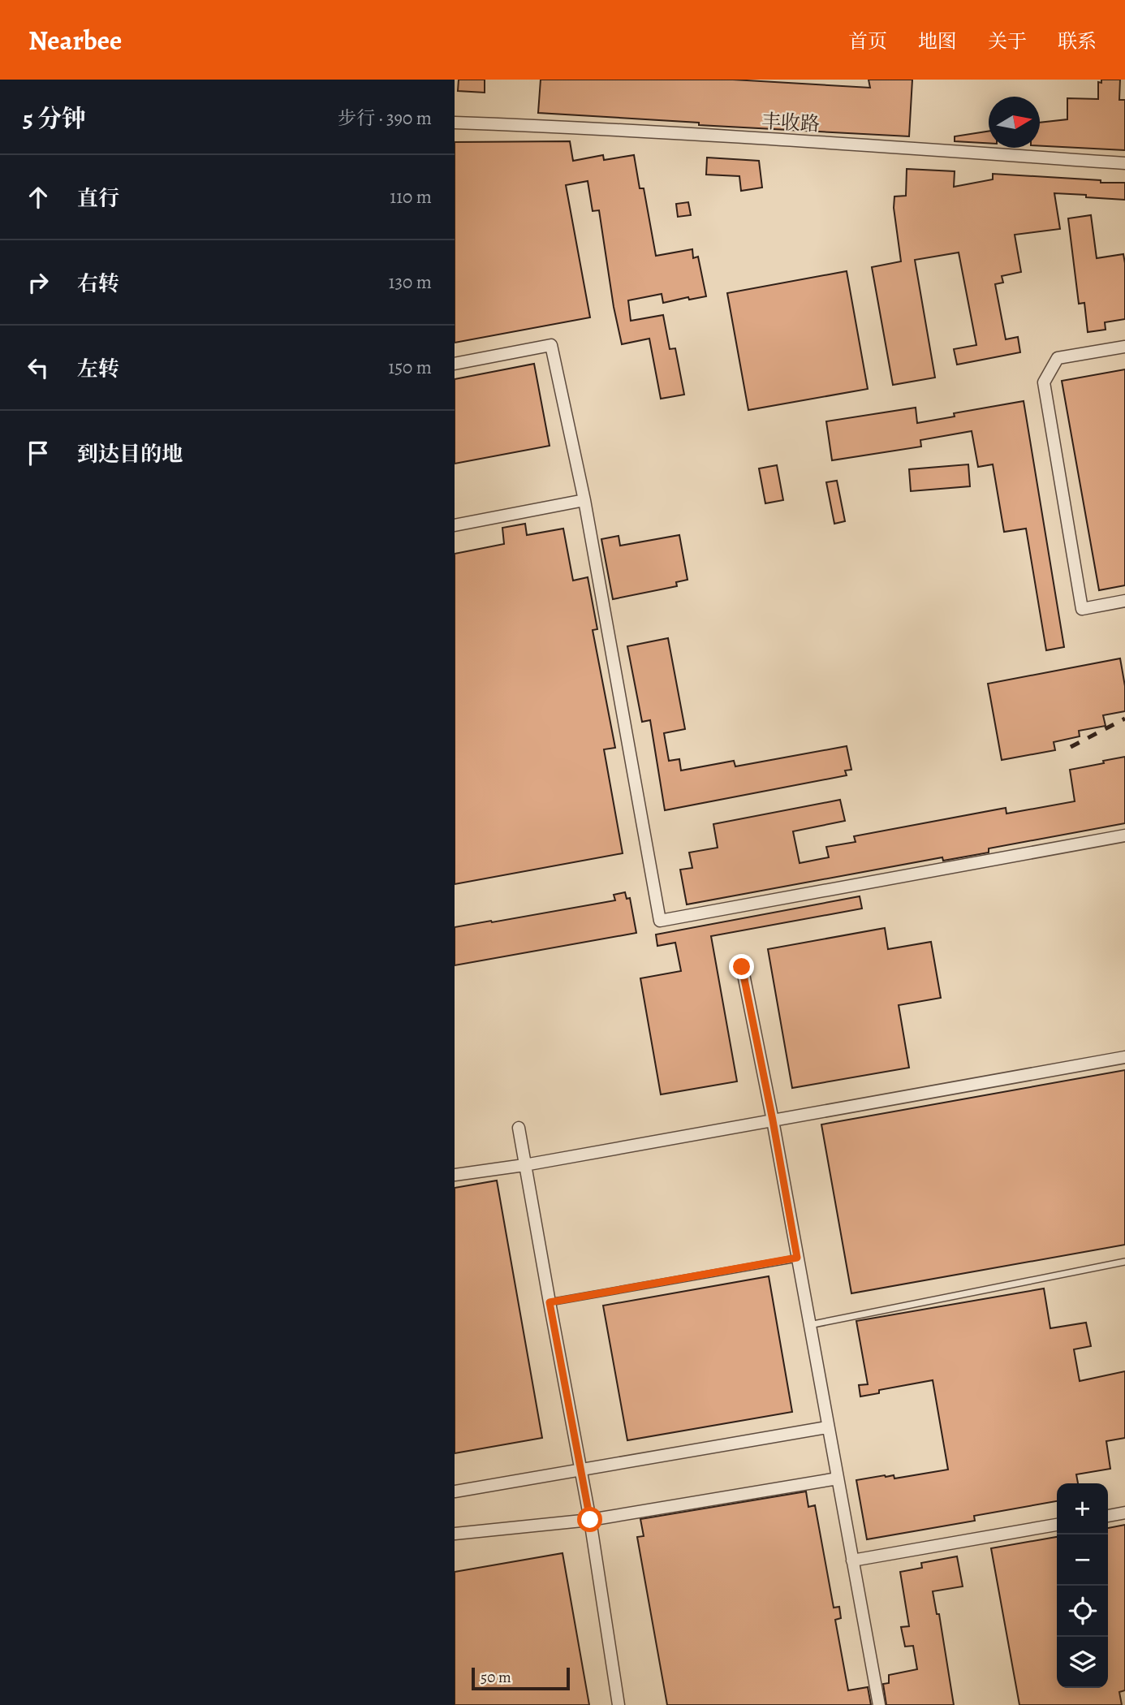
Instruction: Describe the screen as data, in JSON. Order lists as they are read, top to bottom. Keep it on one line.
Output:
{"streets":{"street":["丰收路"]},"scale_bar":"50 m","north":"right","page":{"header":"Nearbee","nav":["首页","地图","关于","联系"],"heading":["5 分钟","步行 · 390 m"],"list":[["直行","110 m"],["右转","130 m"],["左转","150 m"],"到达目的地"],"map_buttons":["+","−"],"scale":"50 m"}}
